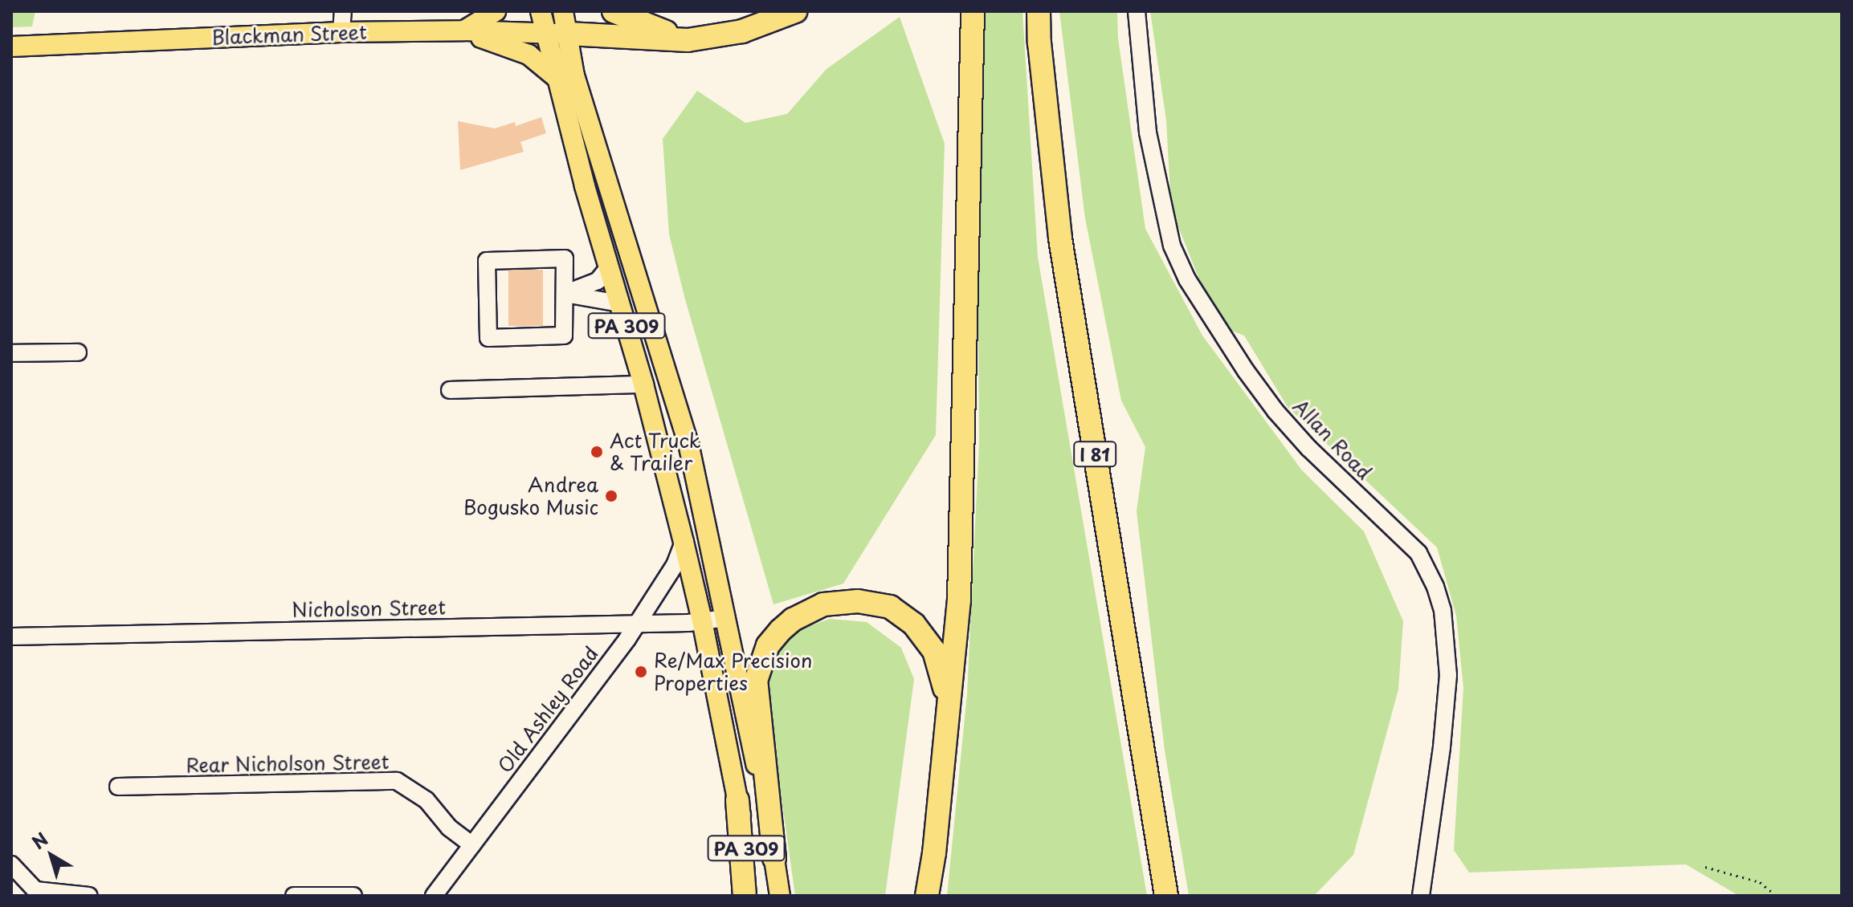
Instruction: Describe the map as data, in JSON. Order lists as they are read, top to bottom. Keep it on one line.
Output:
{"streets":{"highway":["I 81"],"main road":["Blackman Street","PA 309"],"street":["Allan Road","Nicholson Street","Old Ashley Road","Rear Nicholson Street"]},"crossings":[["Blackman Street","PA 309"],["PA 309","Nicholson Street"],["PA 309","Old Ashley Road"],["Nicholson Street","Old Ashley Road"],["Old Ashley Road","Rear Nicholson Street"]],"places":["Act Truck & Trailer","Andrea Bogusko Music","Re/Max Precision Properties"],"north":"top left"}
